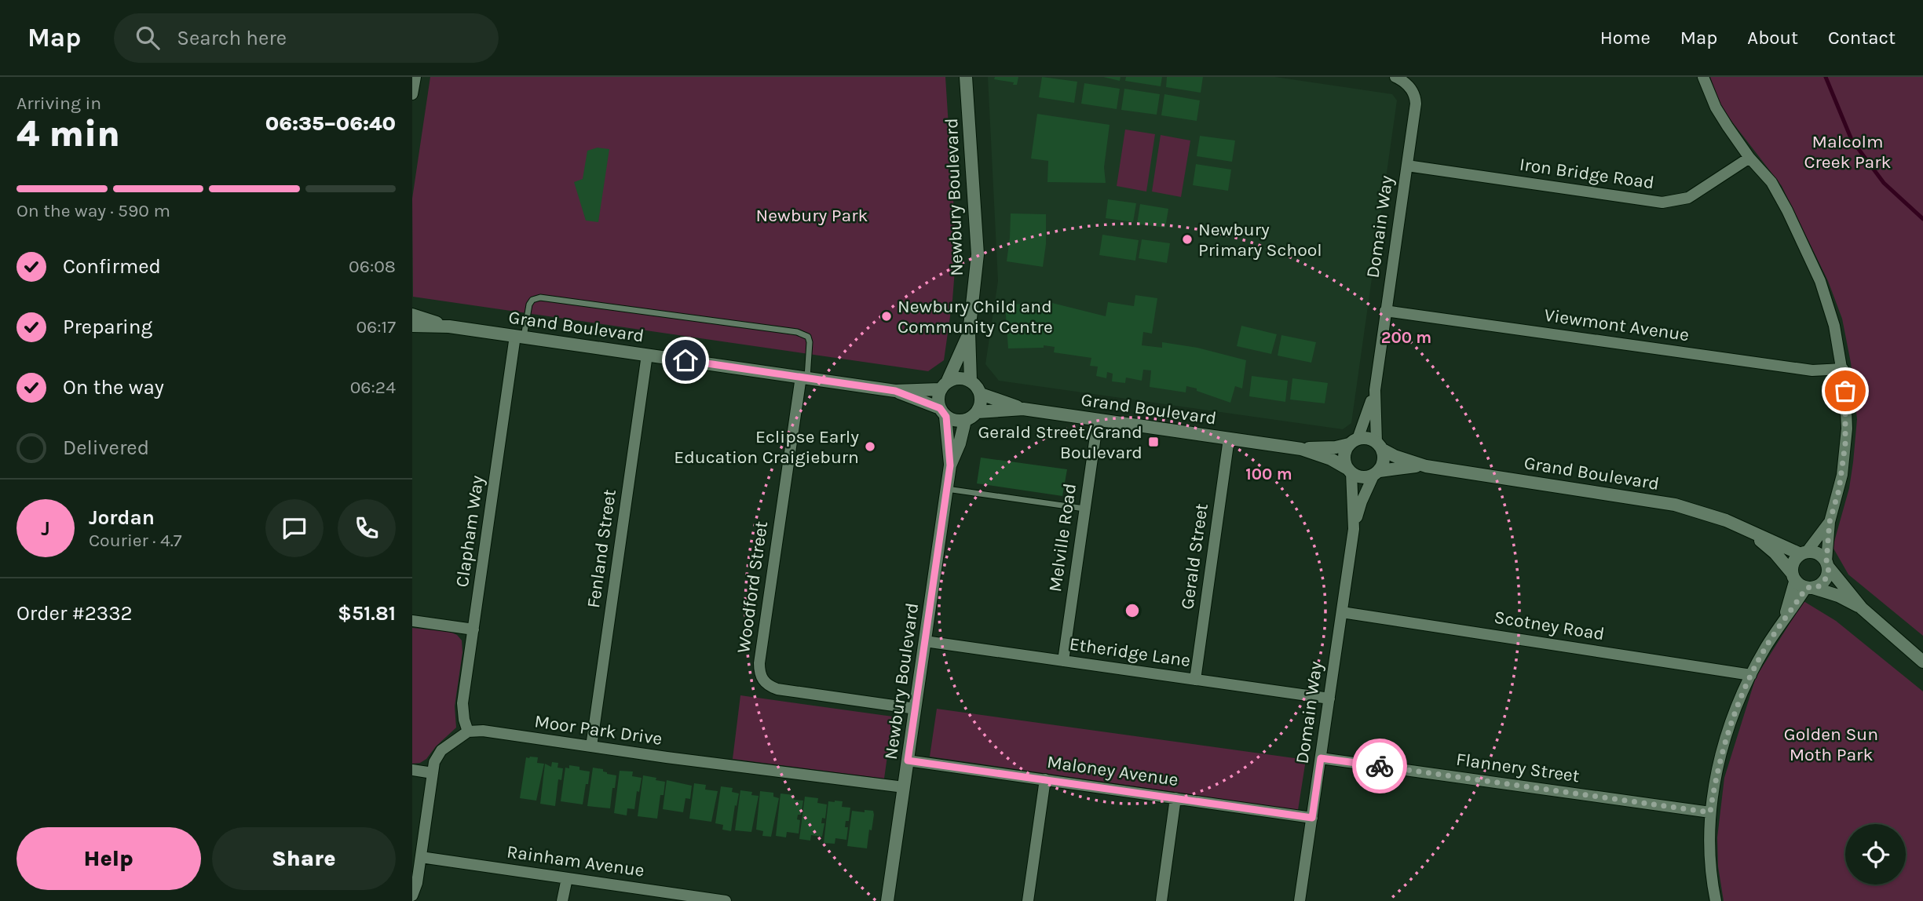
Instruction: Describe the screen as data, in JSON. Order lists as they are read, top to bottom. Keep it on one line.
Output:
{"streets":{"street":["Iron Bridge Road","Newbury Boulevard","Domain Way","Viewmont Avenue","Grand Boulevard","Clapham Way","Melville Road","Fenland Street","Gerald Street","Woodford Street","Scotney Road","Etheridge Lane","Moor Park Drive","Flannery Street","Maloney Avenue","Rainham Avenue"]},"crossings":[["Iron Bridge Road","Domain Way"],["Newbury Boulevard","Grand Boulevard"],["Newbury Boulevard","Woodford Street"],["Newbury Boulevard","Etheridge Lane"],["Newbury Boulevard","Moor Park Drive"],["Newbury Boulevard","Maloney Avenue"],["Domain Way","Viewmont Avenue"],["Domain Way","Grand Boulevard"],["Domain Way","Scotney Road"],["Domain Way","Etheridge Lane"],["Domain Way","Flannery Street"],["Domain Way","Maloney Avenue"],["Grand Boulevard","Clapham Way"],["Grand Boulevard","Melville Road"],["Grand Boulevard","Fenland Street"],["Grand Boulevard","Gerald Street"],["Grand Boulevard","Woodford Street"],["Clapham Way","Moor Park Drive"],["Melville Road","Etheridge Lane"],["Fenland Street","Moor Park Drive"],["Gerald Street","Etheridge Lane"]],"parks":["Malcolm Creek Park","Newbury Park","Golden Sun Moth Park"],"places":{"other":["Newbury Primary School","Newbury Child and Community Centre","Eclipse Early Education Craigieburn"],"transit":["Gerald Street/Grand Boulevard"]},"page":{"header":"Map","search":"Search here","nav":["Home","Map","About","Contact"],"heading":["4 min","Arriving in","06:35–06:40"],"panel":["Jordan","Courier · 4.7","Order #2332","$51.81"],"bar":"On the way · 590 m","list":[["Confirmed","06:08"],["Preparing","06:17"],["On the way","06:24"],"Delivered"],"round":"J","buttons":["Help","Share"]},"rings":["200 m","100 m"]}
